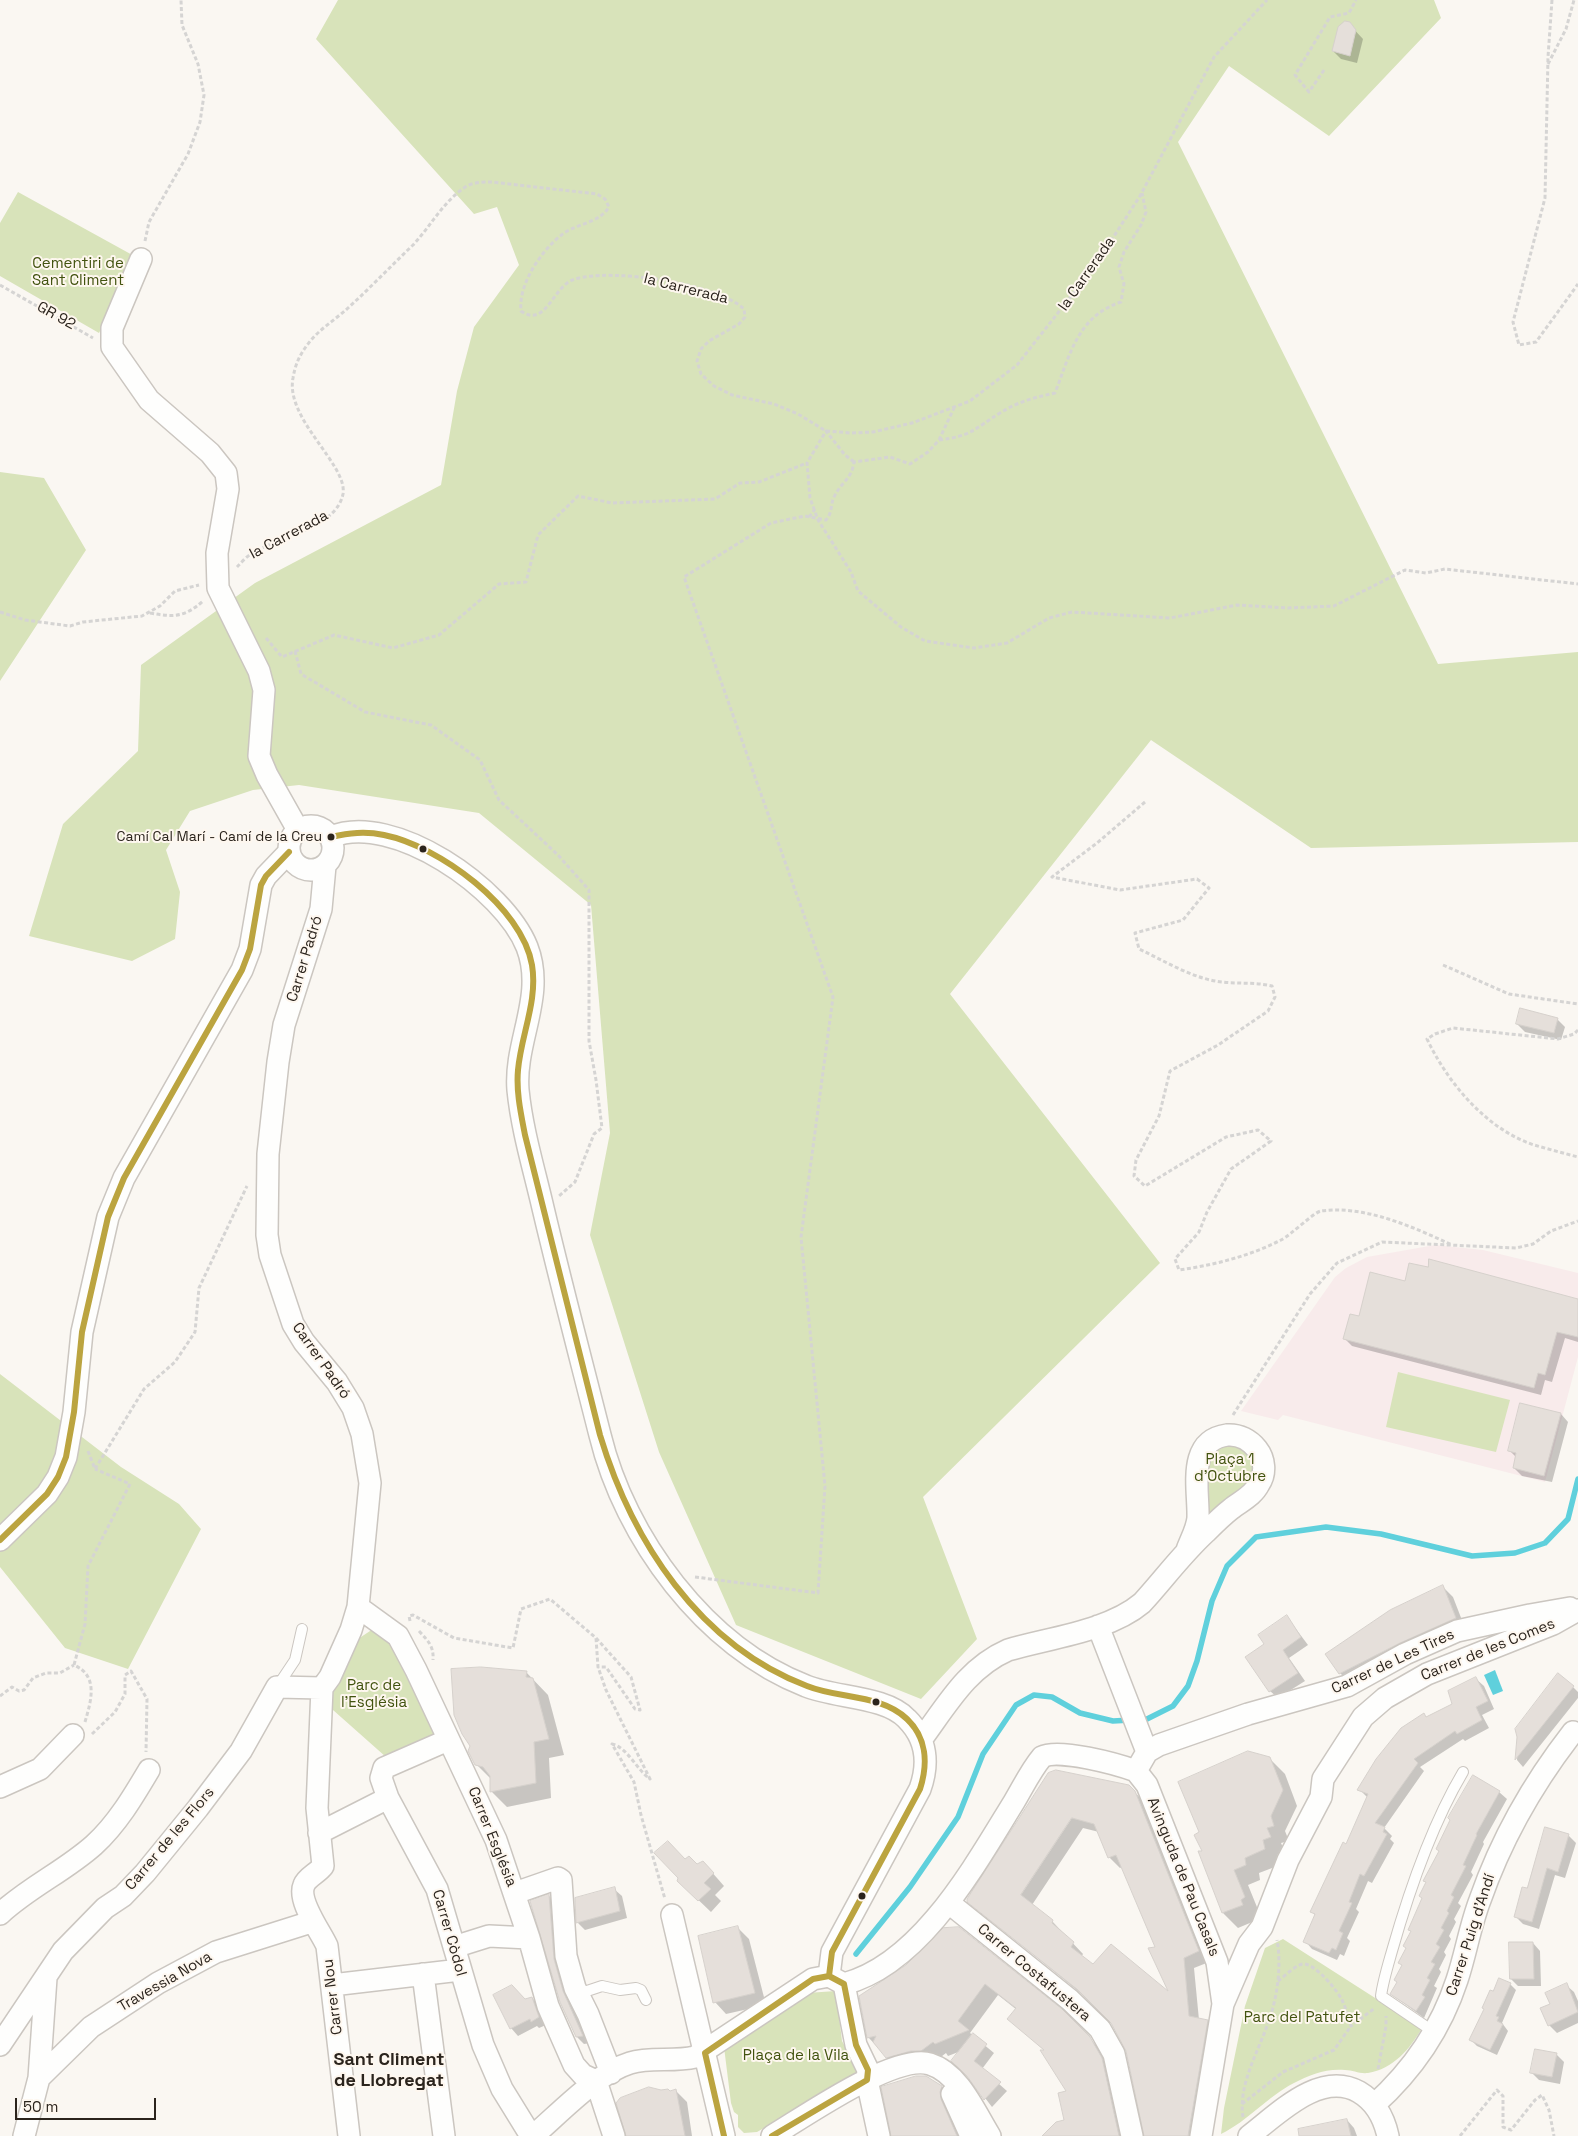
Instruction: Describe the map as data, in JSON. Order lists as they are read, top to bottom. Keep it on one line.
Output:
{"streets":{"street":["Carrer Padró","Carrer de les Comes","Carrer de Les Tires","Carrer Església","Carrer de les Flors","Avinguda de Pau Casals","Carrer Còdol","Carrer Puig d'Andí","Carrer Costafustera","Travessia Nova","Carrer Nou"],"path":["la Carrerada","GR 92"]},"crossings":[["Carrer Padró","Carrer Església"],["Carrer de les Comes","Carrer de Les Tires"],["Carrer de les Comes","Avinguda de Pau Casals"],["Carrer Església","Carrer Còdol"],["Travessia Nova","Carrer Nou"]],"districts":["Sant Climent de Llobregat"],"parks":["Cementiri de Sant Climent","Plaça 1 d'Octubre","Parc de l'Església","Parc del Patufet","Plaça de la Vila"],"places":["Camí Cal Marí - Camí de la Creu"],"scale_bar":"50 m"}
